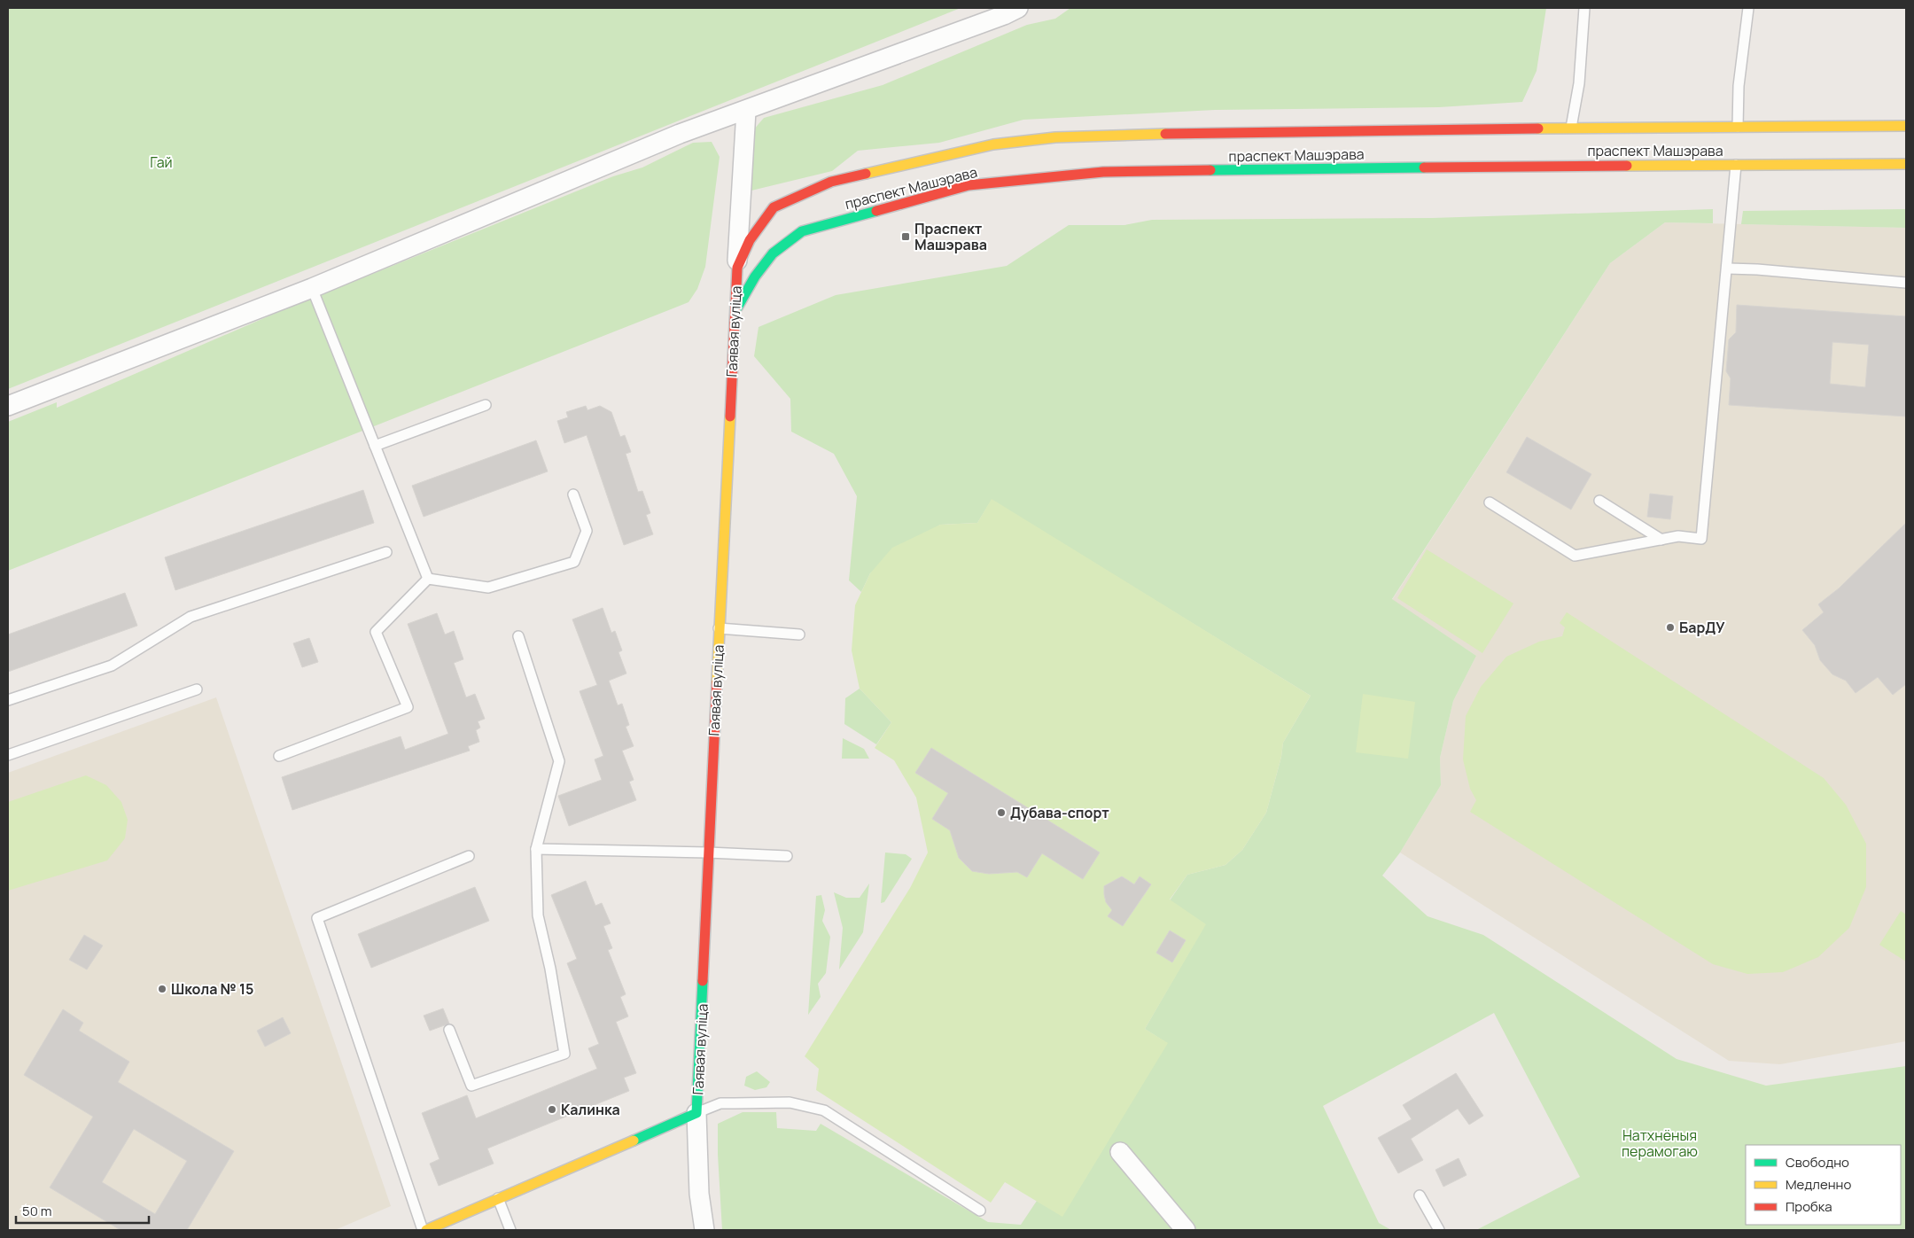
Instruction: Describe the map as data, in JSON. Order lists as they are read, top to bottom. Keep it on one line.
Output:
{"streets":{"main road":["праспект Машэрава","Гаявая вуліца"]},"crossings":[["праспект Машэрава","Гаявая вуліца"]],"parks":["Гай","Натхнёныя перамогаю"],"places":{"transit":["Праспект Машэрава"],"other":["БарДУ","Дубава-спорт","Школа № 15","Калинка"]},"legend":["Свободно","Медленно","Пробка"],"scale_bar":"50 m"}
